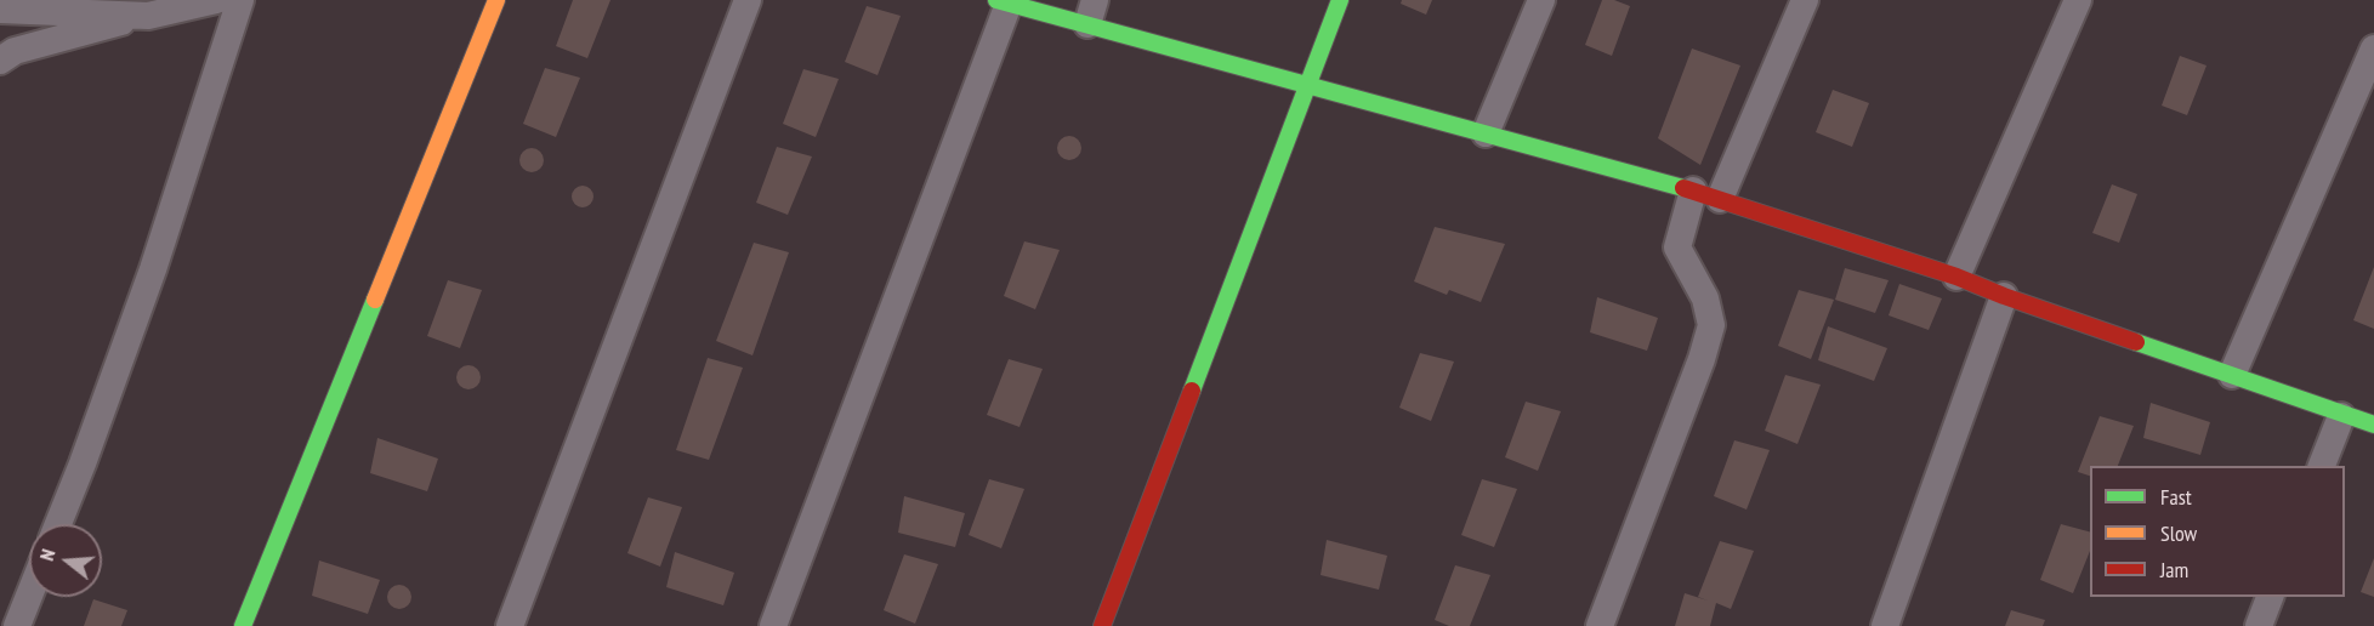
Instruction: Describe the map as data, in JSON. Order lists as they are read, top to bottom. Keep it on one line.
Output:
{"legend":["Fast","Slow","Jam"],"north":"left"}
